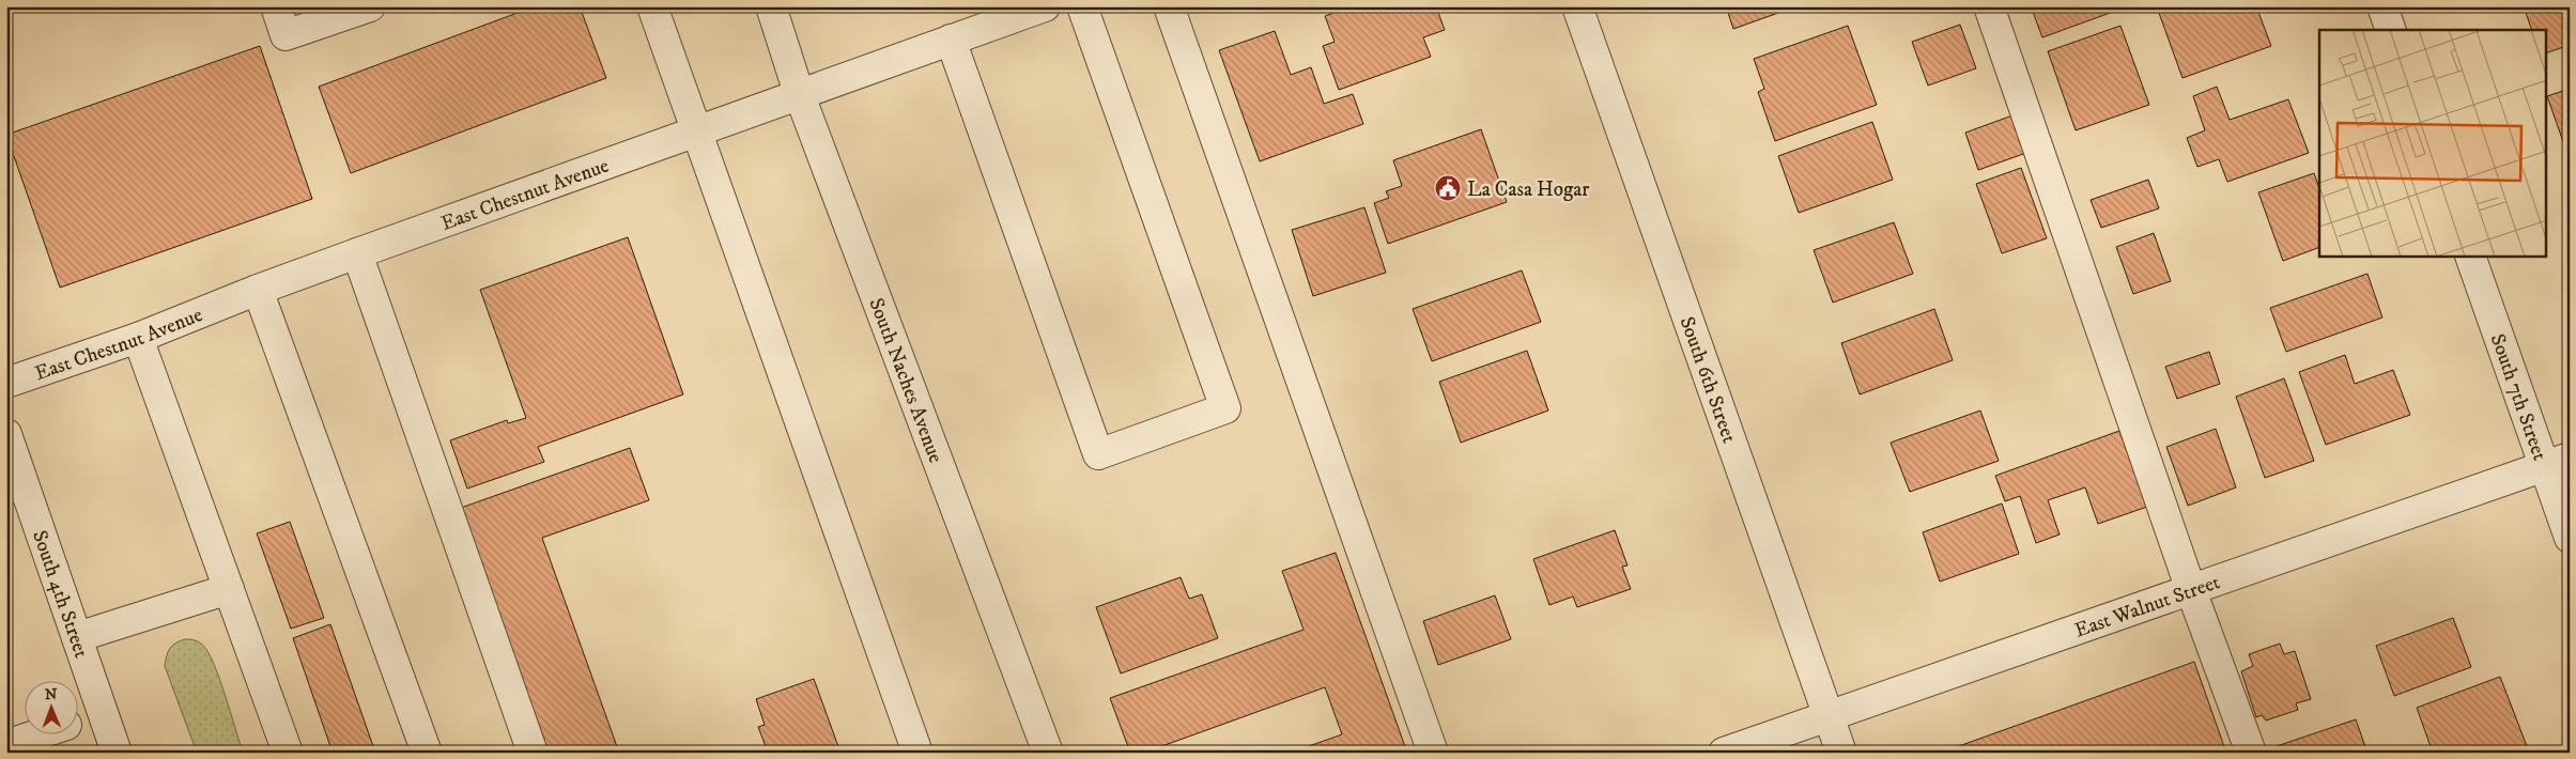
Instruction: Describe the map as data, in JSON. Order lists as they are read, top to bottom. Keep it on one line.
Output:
{"streets":{"street":["East Chestnut Avenue","South 6th Street","South Naches Avenue","South 7th Street","South 4th Street","East Walnut Street"]},"crossings":[["East Chestnut Avenue","South Naches Avenue"],["South 6th Street","East Walnut Street"],["South 7th Street","East Walnut Street"]],"places":{"public building":["La Casa Hogar"]},"north":"top"}
